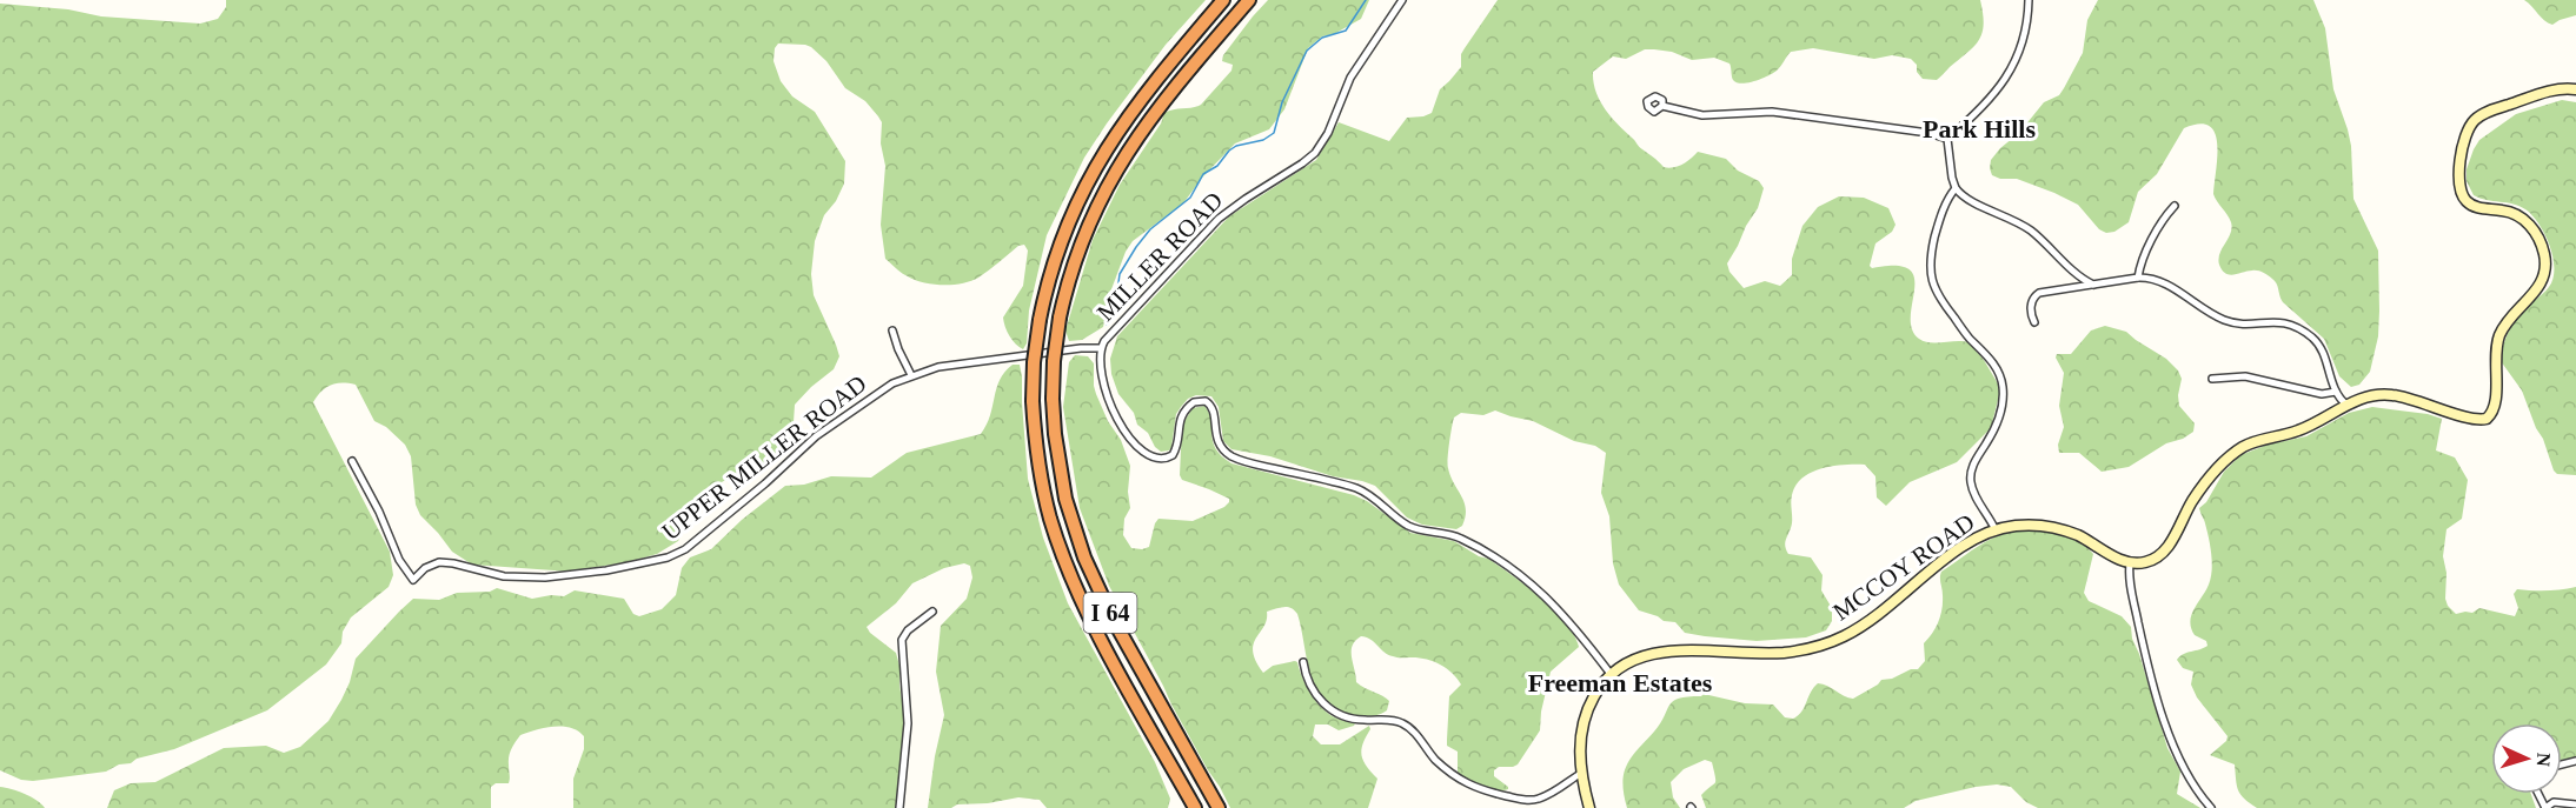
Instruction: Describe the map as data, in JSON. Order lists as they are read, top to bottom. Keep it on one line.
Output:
{"streets":{"highway":["I 64"],"street":["MILLER ROAD","UPPER MILLER ROAD","MCCOY ROAD"]},"crossings":[["MILLER ROAD","UPPER MILLER ROAD"]],"districts":["Park Hills","Freeman Estates"],"north":"right"}
